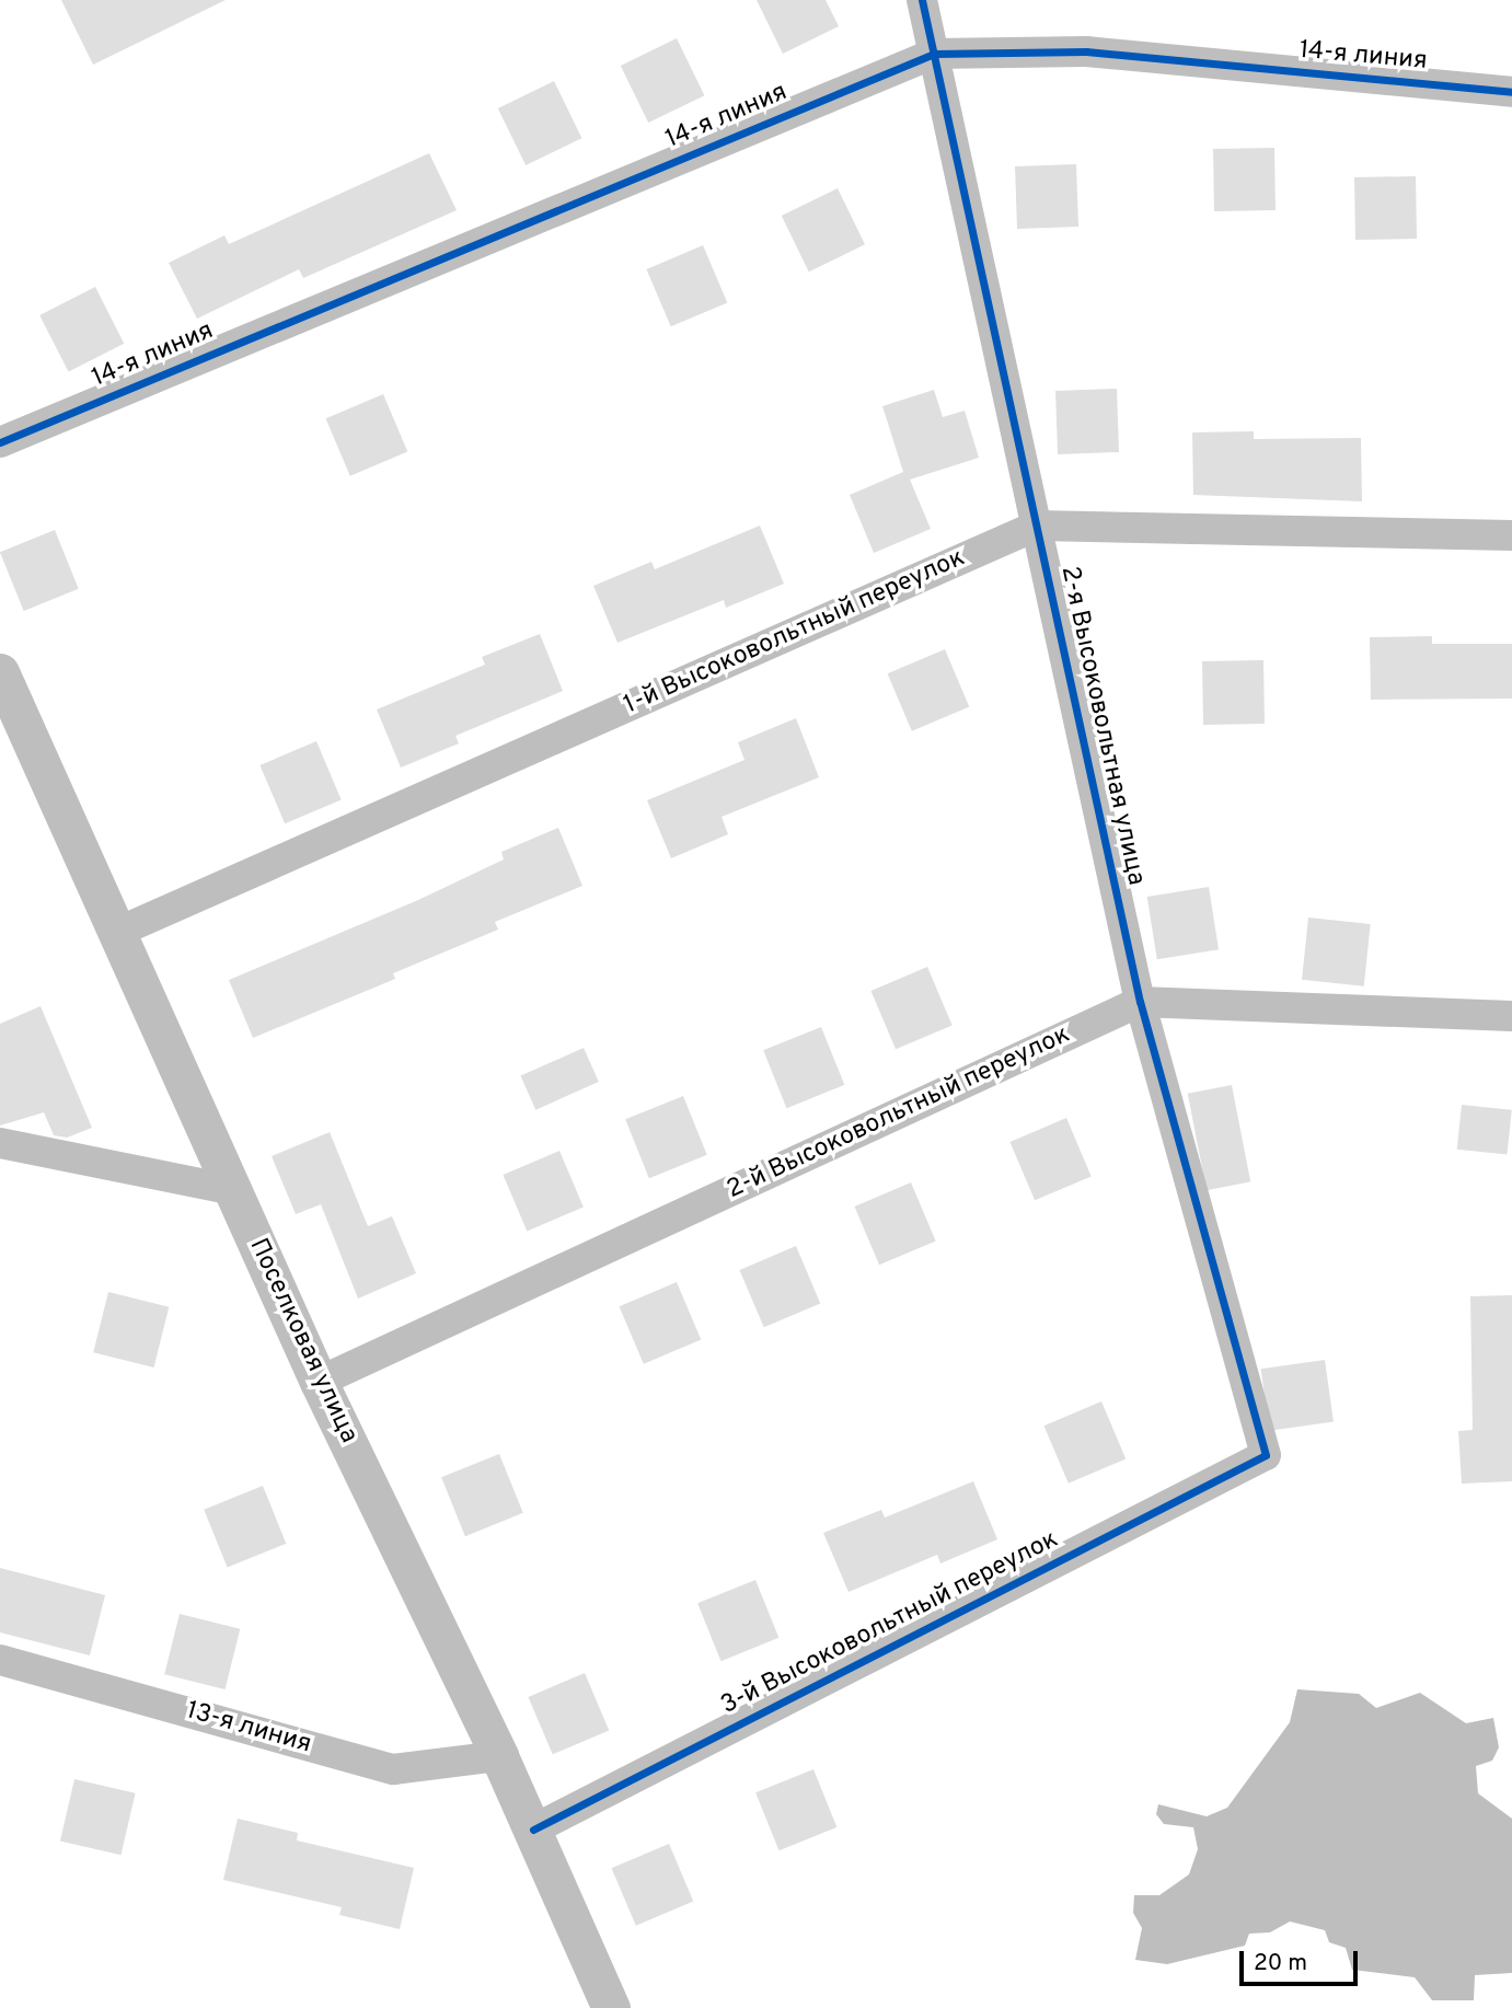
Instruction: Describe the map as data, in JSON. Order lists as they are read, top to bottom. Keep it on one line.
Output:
{"streets":{"street":["14-я линия","1-й Высоковольтный переулок","2-я Высоковольтная улица","2-й Высоковольтный переулок","Поселковая улица","3-й Высоковольтный переулок","13-я линия"]},"crossings":[["14-я линия","2-я Высоковольтная улица"],["1-й Высоковольтный переулок","2-я Высоковольтная улица"],["1-й Высоковольтный переулок","Поселковая улица"],["2-я Высоковольтная улица","2-й Высоковольтный переулок"],["2-я Высоковольтная улица","3-й Высоковольтный переулок"],["2-й Высоковольтный переулок","Поселковая улица"],["Поселковая улица","3-й Высоковольтный переулок"],["Поселковая улица","13-я линия"]],"scale_bar":"20 m"}
